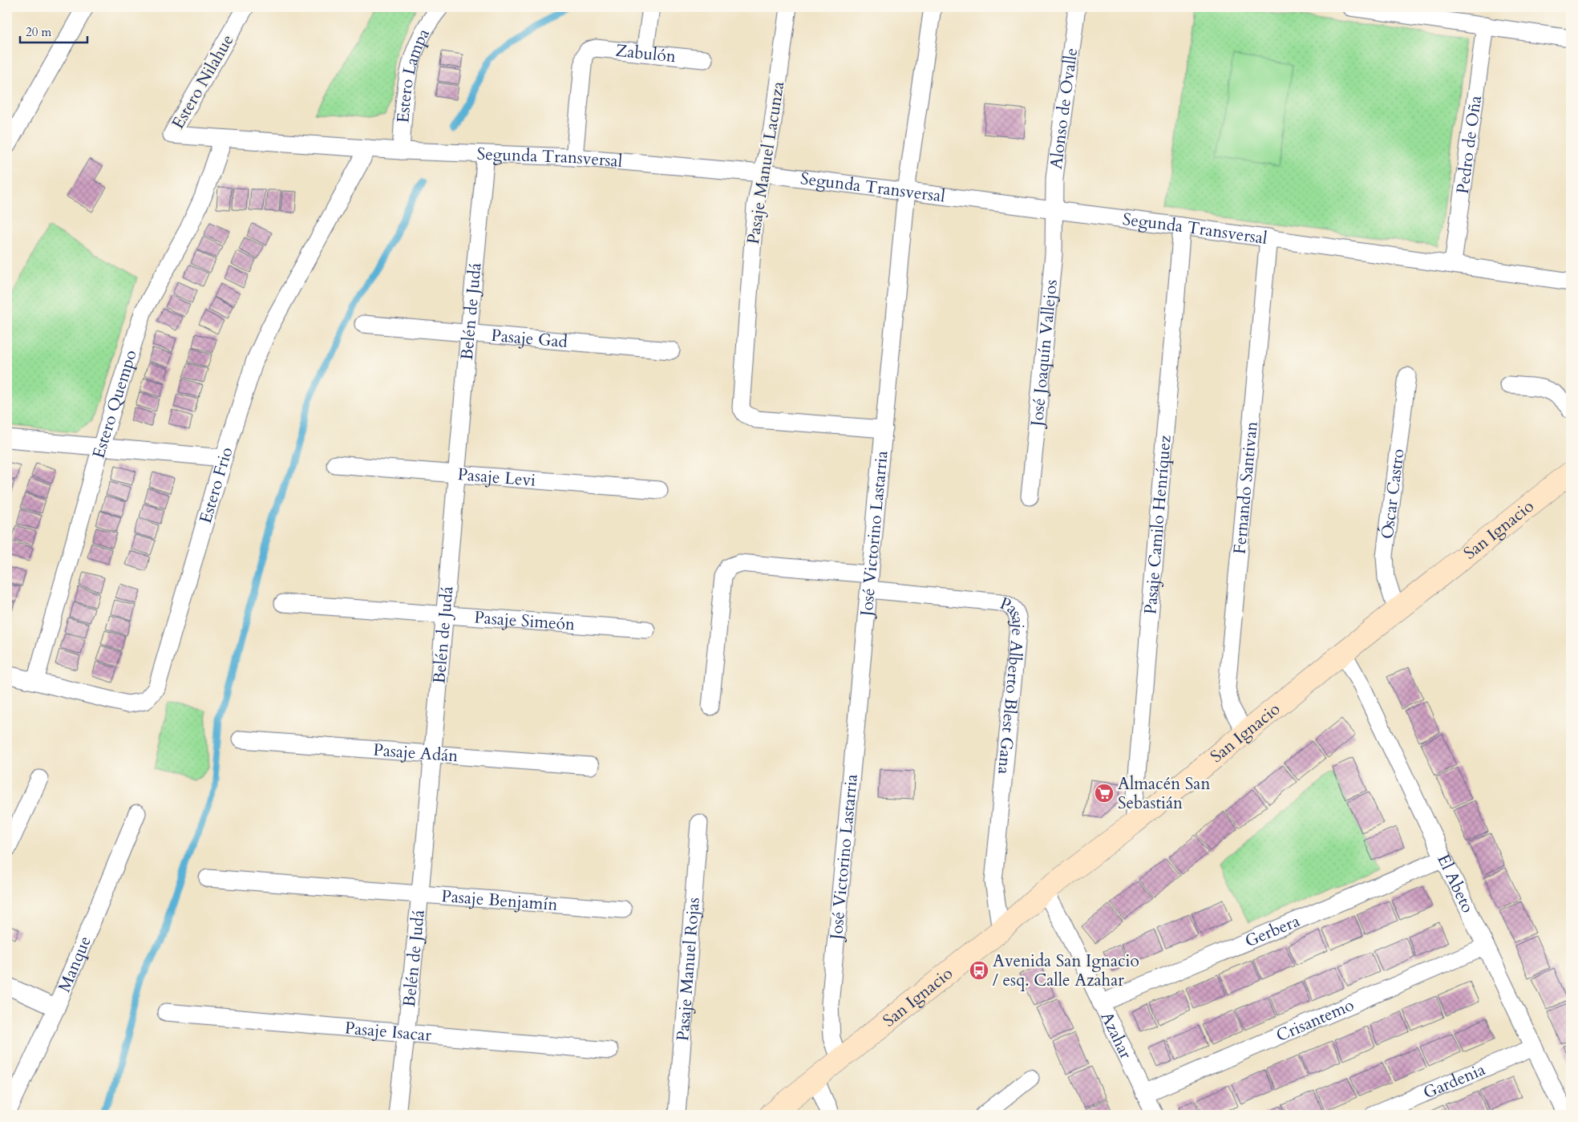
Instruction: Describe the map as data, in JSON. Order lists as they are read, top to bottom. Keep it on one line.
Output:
{"streets":{"main road":["San Ignacio"],"street":["Zabulón","Estero Lampa","Estero Nilahue","Alonso de Ovalle","Pedro de Oña","Segunda Transversal","Pasaje Manuel Lacunza","Belén de Judá","Pasaje Gad","José Joaquín Vallejos","Estero Quempo","Pasaje Levi","Estero Frio","Fernando Santivan","Óscar Castro","Pasaje Camilo Henríquez","José Victorino Lastarria","Pasaje Simeón","Pasaje Alberto Blest Gana","Pasaje Adán","El Abeto","Pasaje Benjamín","Gerbera","Manque","Pasaje Manuel Rojas","Crisantemo","Pasaje Isacar","Azahar","Gardenia"]},"crossings":[["Zabulón","Segunda Transversal"],["Estero Lampa","Segunda Transversal"],["Estero Nilahue","Segunda Transversal"],["Alonso de Ovalle","Segunda Transversal"],["Alonso de Ovalle","José Joaquín Vallejos"],["Pedro de Oña","Segunda Transversal"],["Segunda Transversal","Pasaje Manuel Lacunza"],["Segunda Transversal","Belén de Judá"],["Segunda Transversal","José Joaquín Vallejos"],["Segunda Transversal","Estero Quempo"],["Segunda Transversal","Estero Frio"],["Segunda Transversal","Fernando Santivan"],["Segunda Transversal","Pasaje Camilo Henríquez"],["Segunda Transversal","José Victorino Lastarria"],["Pasaje Manuel Lacunza","José Victorino Lastarria"],["Belén de Judá","Pasaje Gad"],["Belén de Judá","Pasaje Levi"],["Belén de Judá","Pasaje Simeón"],["Belén de Judá","Pasaje Adán"],["Belén de Judá","Pasaje Benjamín"],["Belén de Judá","Pasaje Isacar"],["Estero Quempo","Estero Frio"],["Fernando Santivan","San Ignacio"],["Óscar Castro","San Ignacio"],["Pasaje Camilo Henríquez","San Ignacio"],["San Ignacio","José Victorino Lastarria"],["San Ignacio","Pasaje Alberto Blest Gana"],["San Ignacio","El Abeto"],["San Ignacio","Azahar"],["José Victorino Lastarria","Pasaje Alberto Blest Gana"],["El Abeto","Gerbera"],["El Abeto","Crisantemo"],["El Abeto","Gardenia"],["Gerbera","Azahar"],["Crisantemo","Azahar"]],"places":{"supermarket":["Almacén San Sebastián"],"bus stop":["Avenida San Ignacio / esq. Calle Azahar"]},"scale_bar":"20 m"}
